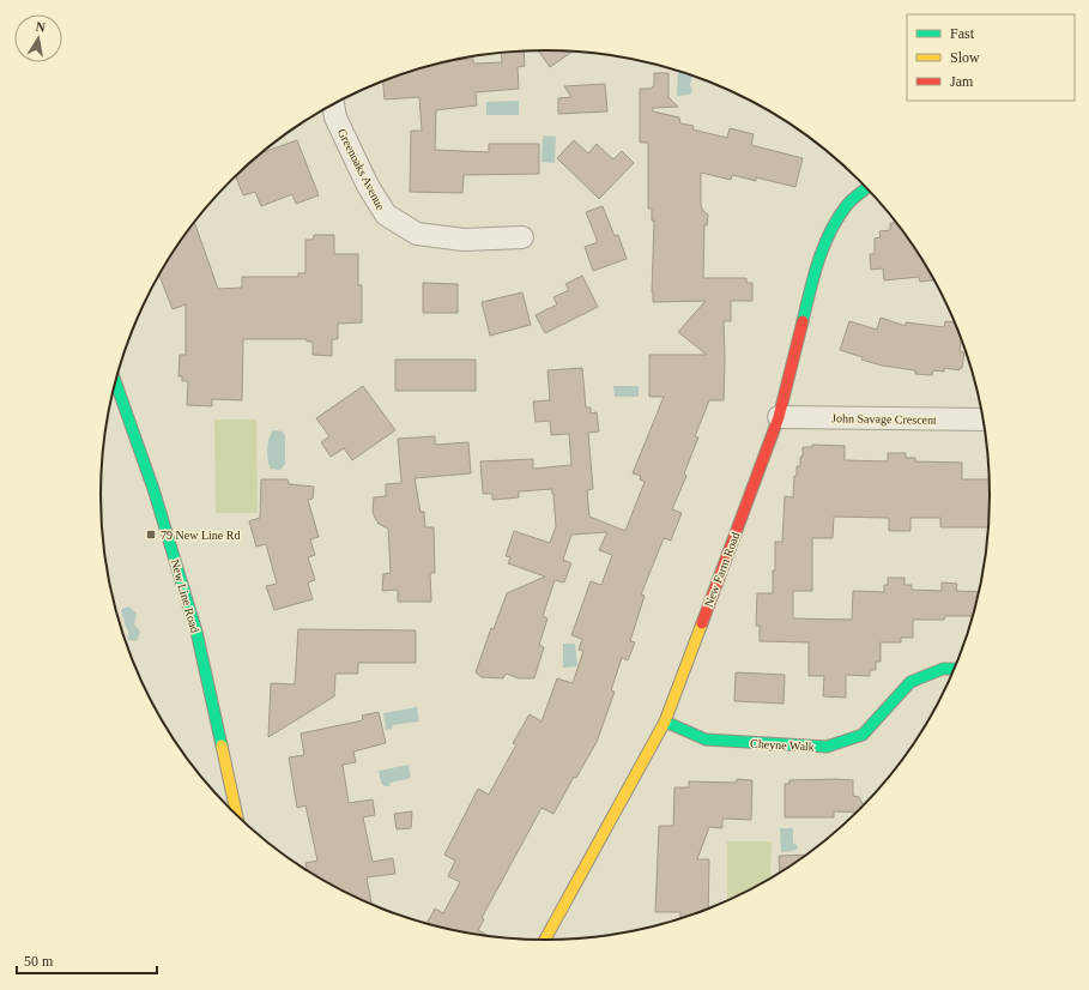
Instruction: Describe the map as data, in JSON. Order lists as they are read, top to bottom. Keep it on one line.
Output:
{"streets":{"street":["Greenoaks Avenue","John Savage Crescent","New Farm Road","New Line Road","Cheyne Walk"]},"crossings":[["John Savage Crescent","New Farm Road"],["New Farm Road","Cheyne Walk"]],"places":{"transit":["79 New Line Rd"]},"legend":["Fast","Slow","Jam"],"scale_bar":"50 m","north":"top"}
